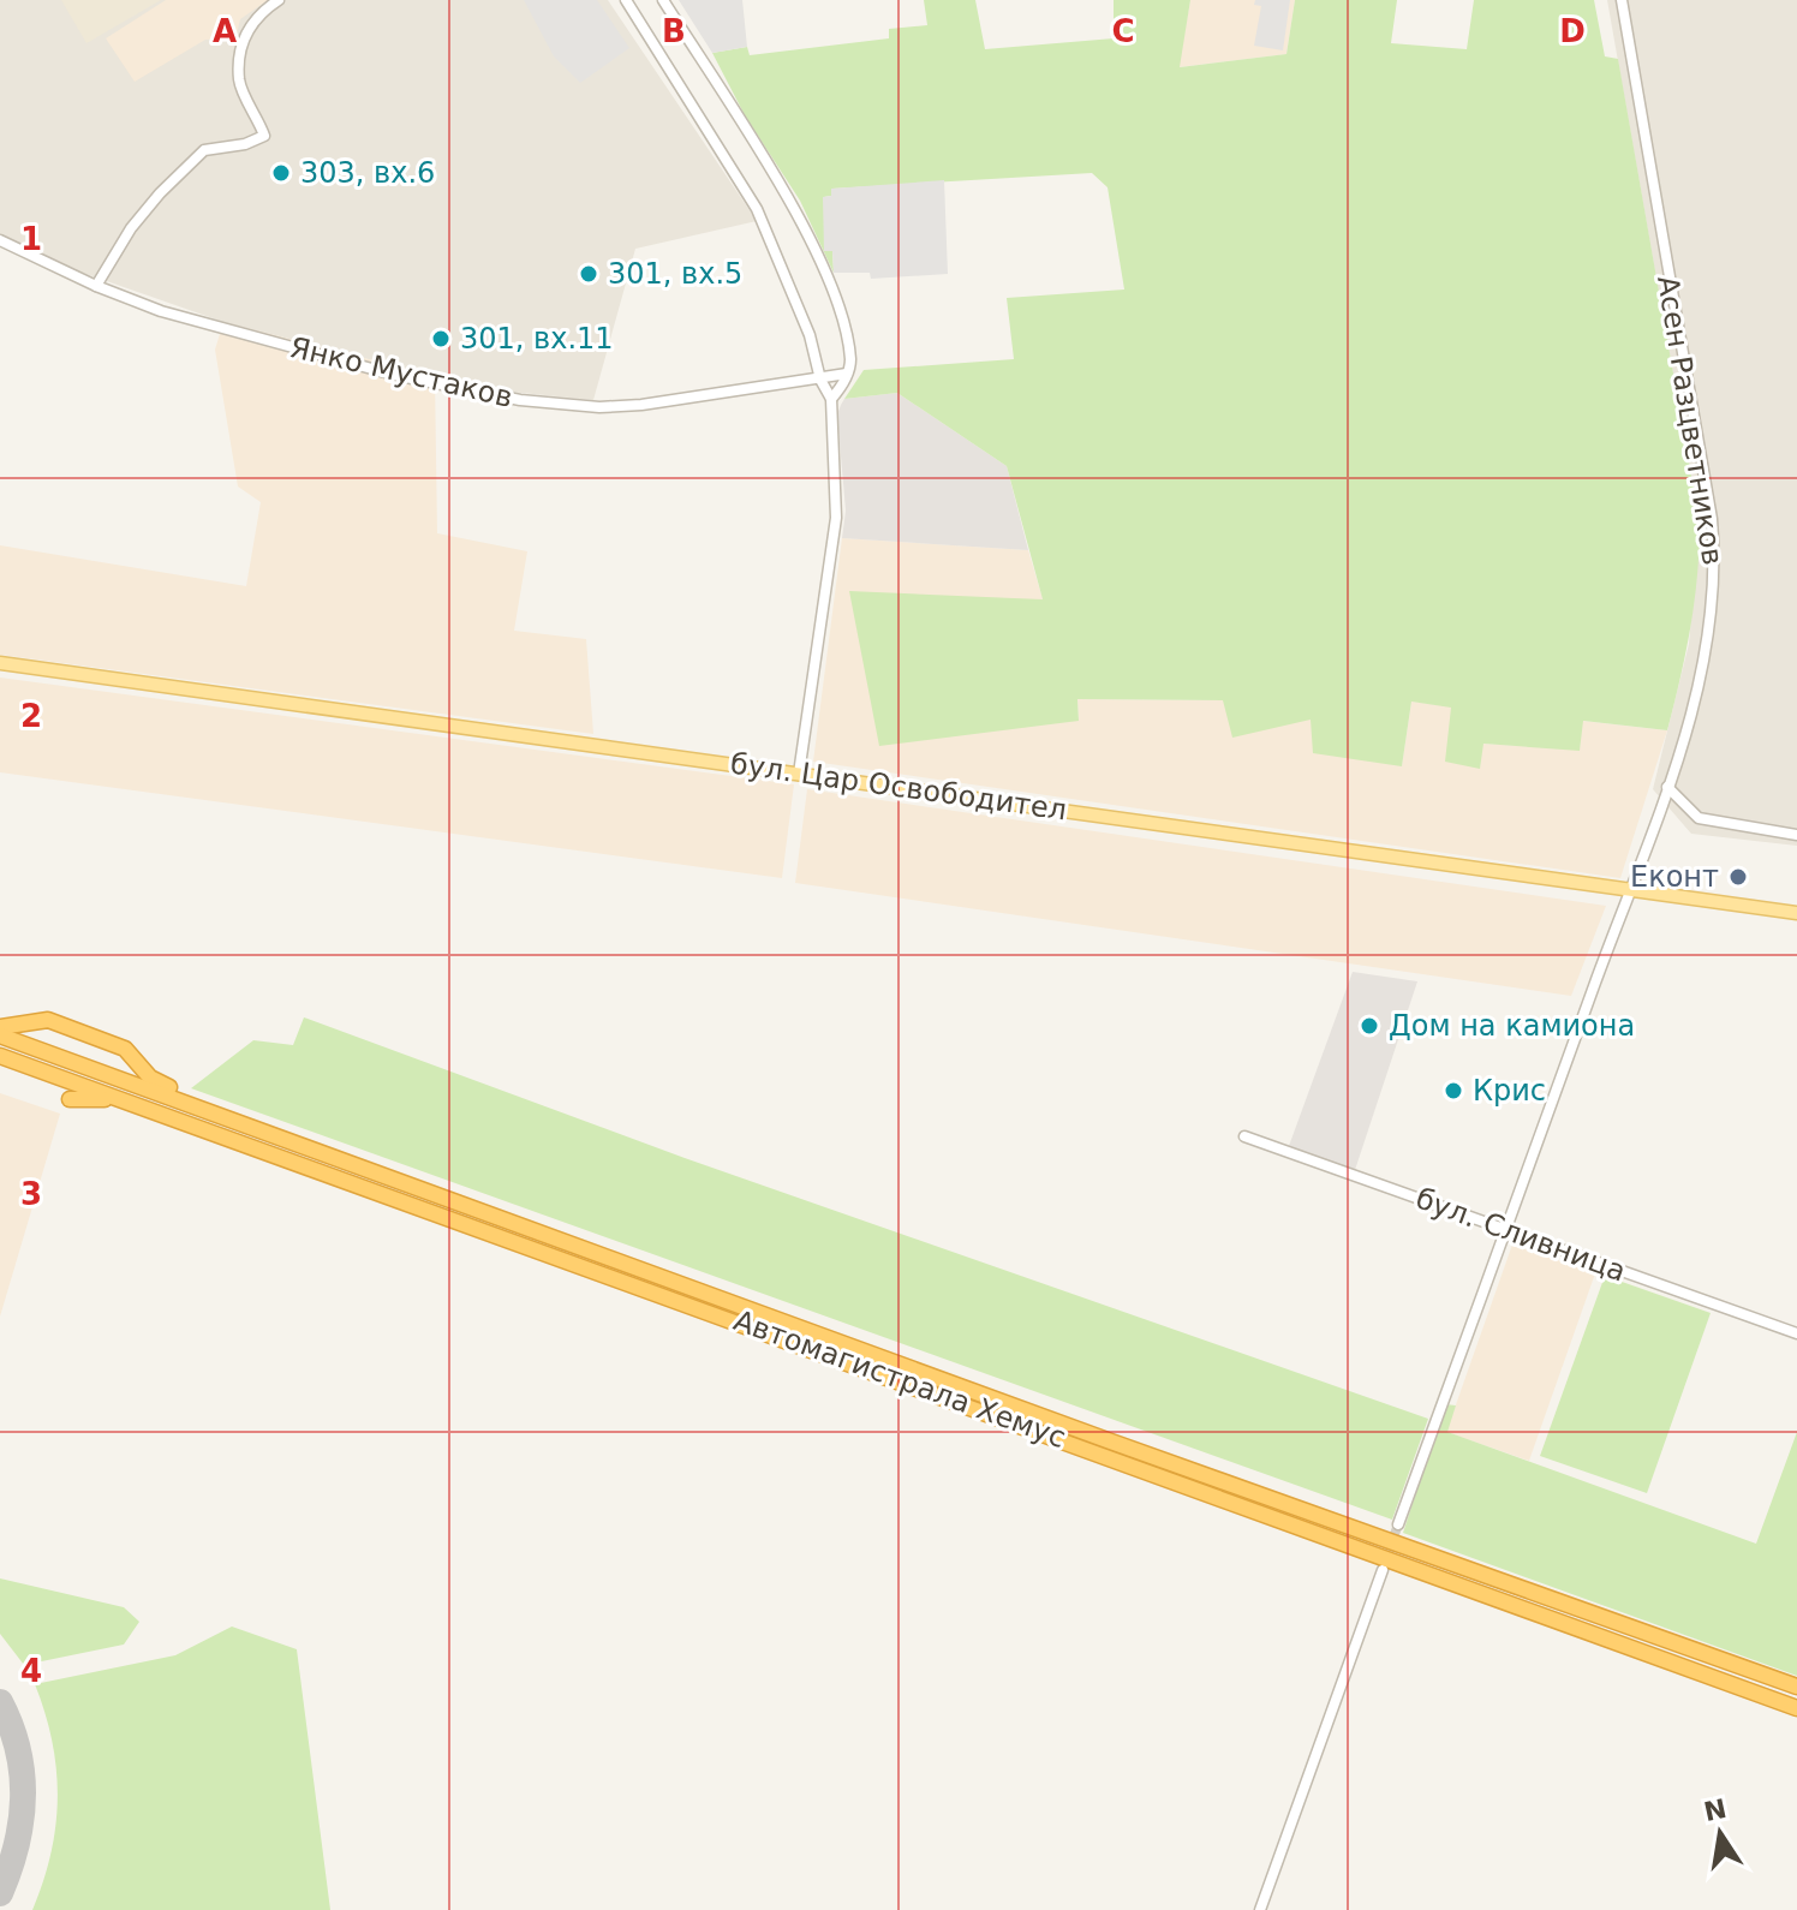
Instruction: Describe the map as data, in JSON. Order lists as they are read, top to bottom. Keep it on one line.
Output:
{"streets":{"highway":["Автомагистрала Хемус"],"main road":["бул. Цар Освободител"],"street":["Янко Мустаков","Асен Разцветников","бул. Сливница"]},"crossings":[["Асен Разцветников","бул. Цар Освободител"],["Асен Разцветников","бул. Сливница"]],"places":["303, вх.6","301, вх.5","301, вх.11","Еконт","Дом на камиона","Крис"],"north":"top","grid":{"columns":["A","B","C","D"],"rows":["1","2","3","4"]}}
